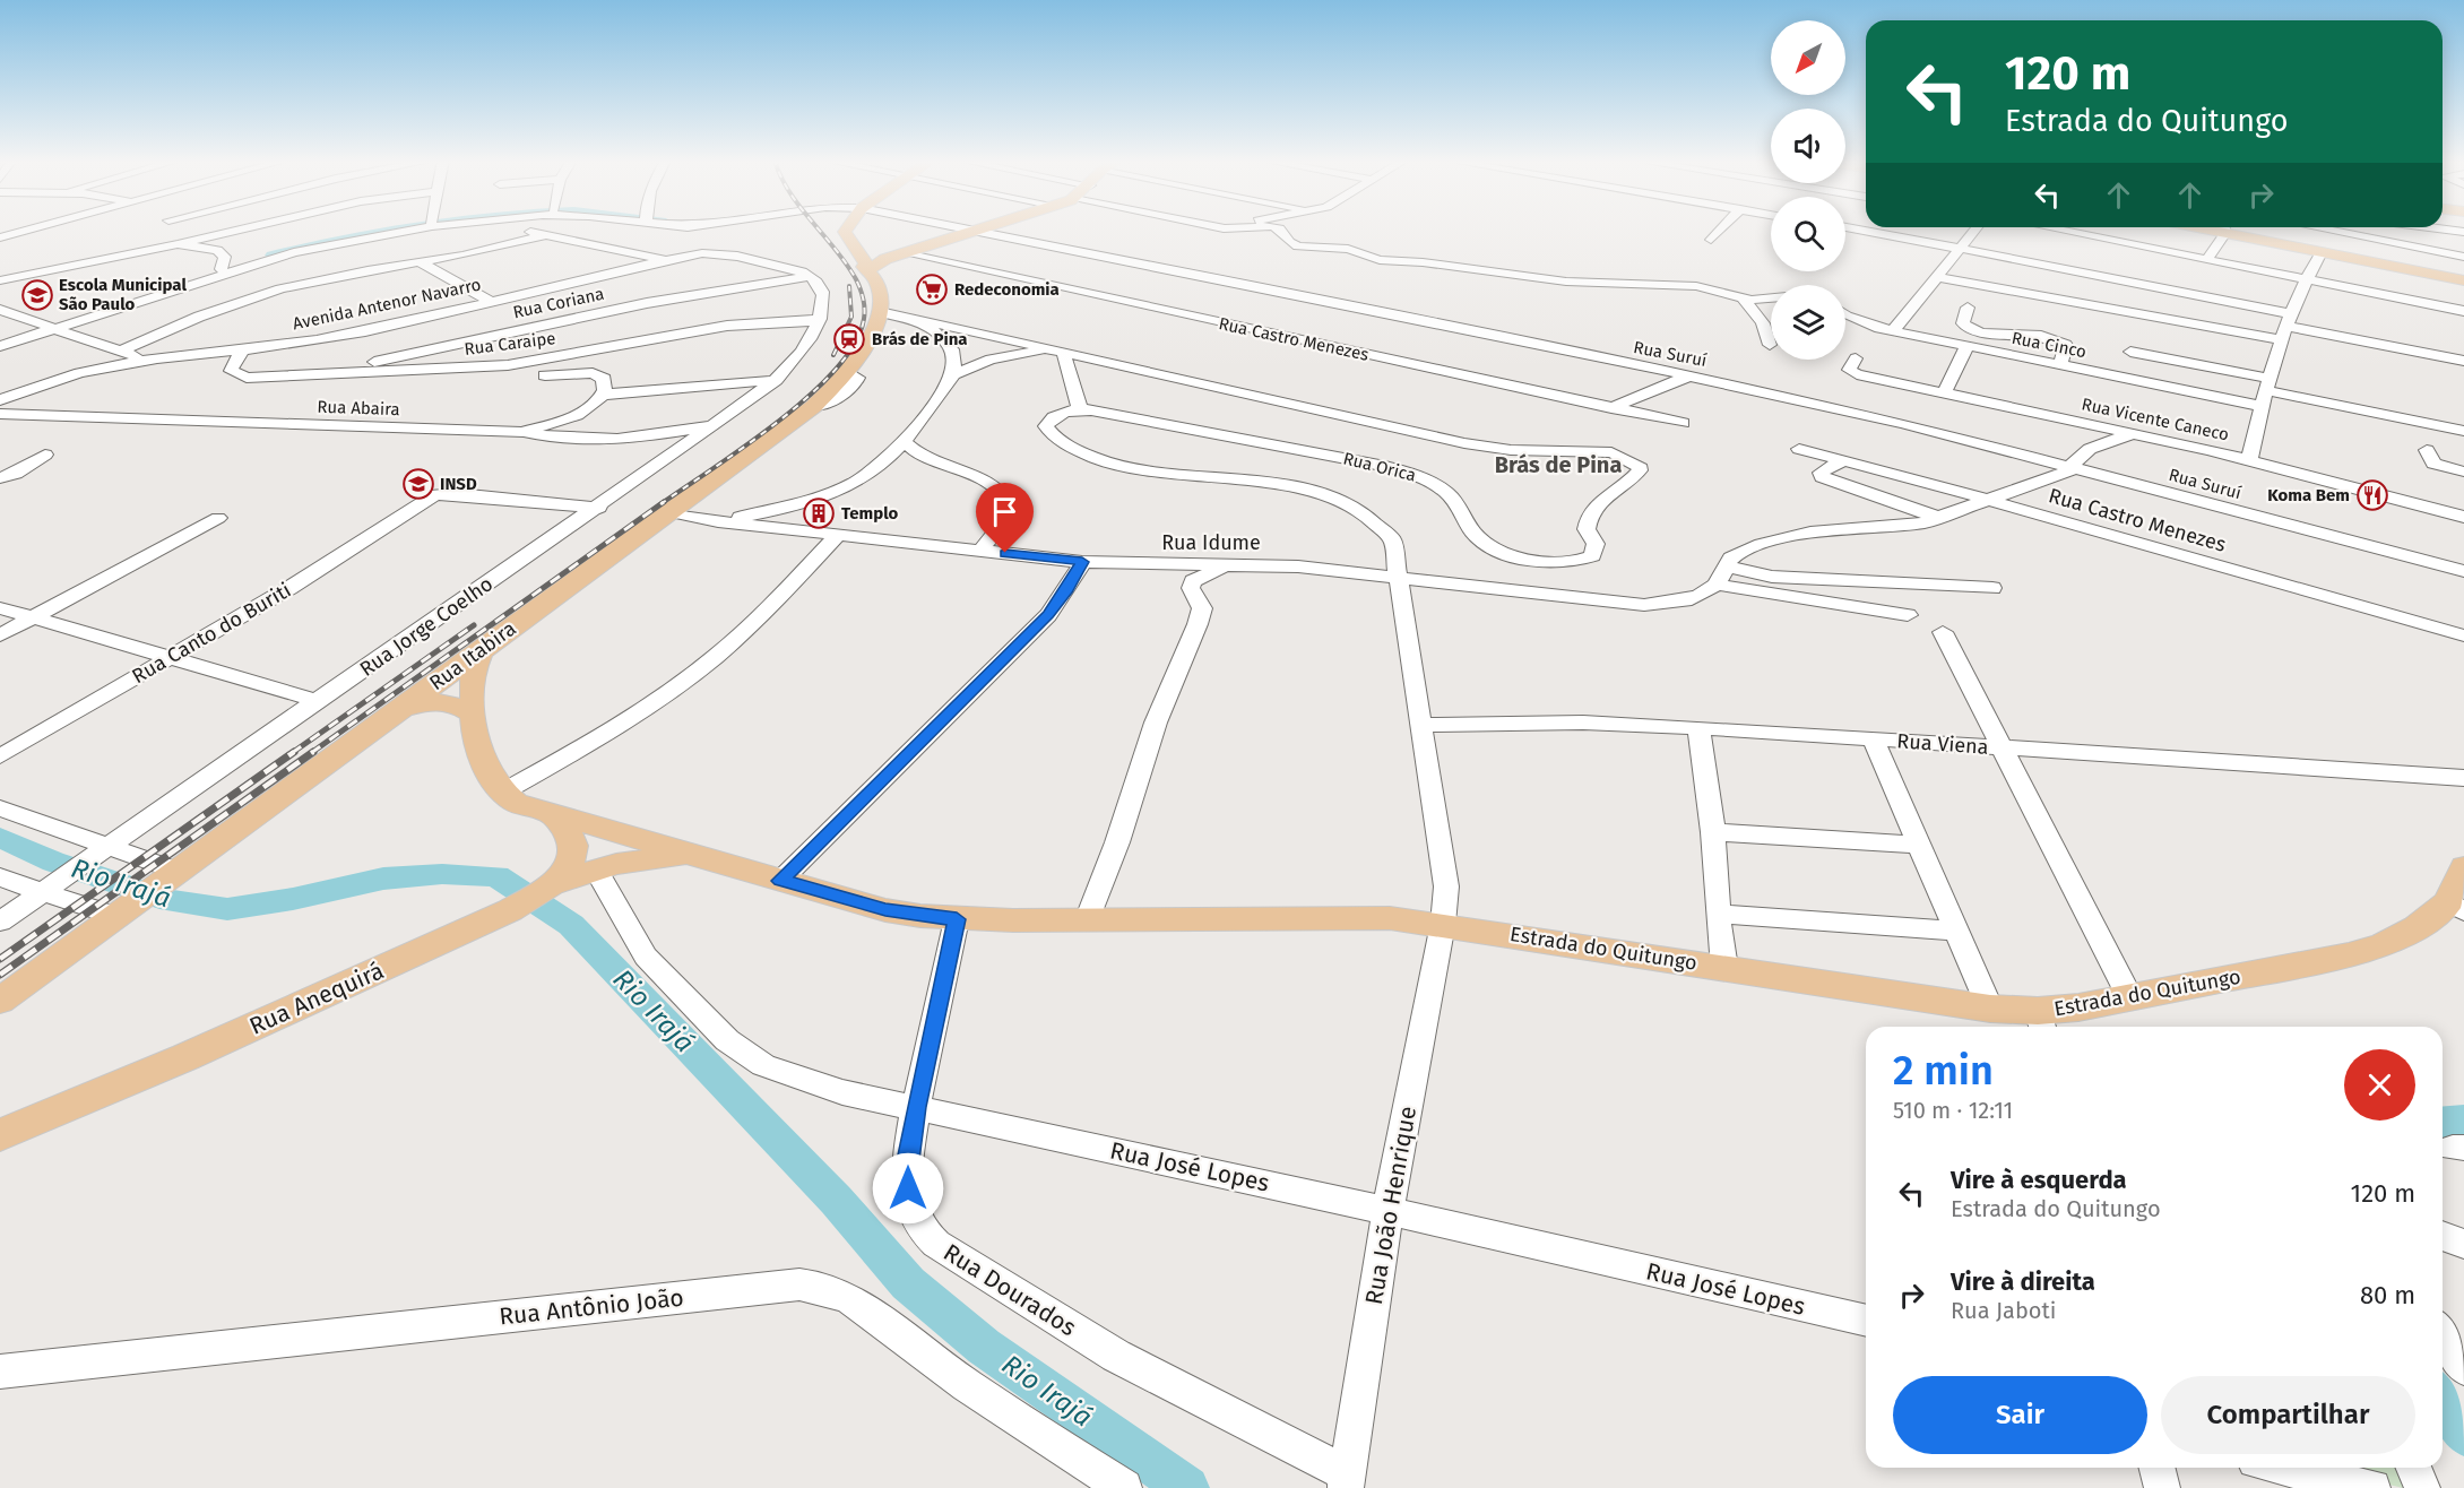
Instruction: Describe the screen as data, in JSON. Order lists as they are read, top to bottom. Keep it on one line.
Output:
{"streets":{"main road":["Rua Itabira","Estrada do Quitungo","Rua Anequirá"],"street":["Rua Coriana","Avenida Antenor Navarro","Rua Castro Menezes","Rua Caraipe","Rua Cinco","Rua Suruí","Rua Abaira","Rua Vicente Caneco","Rua Orica","Rua Idume","Rua Jorge Coelho","Rua Canto do Buriti","Rua Viena","Rua José Lopes","Rua João Henrique","Rua Dourados","Rua Antônio João"]},"crossings":[["Rua Coriana","Avenida Antenor Navarro"],["Rua Coriana","Rua Caraipe"],["Avenida Antenor Navarro","Rua Caraipe"],["Avenida Antenor Navarro","Rua Jorge Coelho"],["Rua Caraipe","Rua Jorge Coelho"],["Rua Abaira","Rua Jorge Coelho"],["Rua Orica","Rua Idume"],["Rua Orica","Rua Itabira"],["Rua Orica","Rua Viena"],["Rua Orica","Estrada do Quitungo"],["Rua Orica","Rua João Henrique"],["Rua Idume","Rua Itabira"],["Rua Jorge Coelho","Rua Canto do Buriti"],["Rua Itabira","Estrada do Quitungo"],["Estrada do Quitungo","Rua Anequirá"],["Estrada do Quitungo","Rua José Lopes"],["Estrada do Quitungo","Rua João Henrique"],["Estrada do Quitungo","Rua Dourados"],["Rua José Lopes","Rua João Henrique"],["Rua José Lopes","Rua Dourados"],["Rua João Henrique","Rua Dourados"]],"districts":["Brás de Pina"],"water":["Rio Irajá"],"places":{"supermarket":["Redeconomia"],"school or university":["Escola Municipal São Paulo","INSD"],"station":["Brás de Pina"],"restaurant":["Koma Bem"],"building":["Templo"]},"north":"bottom left","page":{"turn":["120 m","Estrada do Quitungo"],"heading":["2 min","510 m · 12:11"],"list":[{"name":"Vire à esquerda","note":"Estrada do Quitungo","value":"120 m"},{"name":"Vire à direita","note":"Rua Jaboti","value":"80 m"}],"buttons":["Sair","Compartilhar"]}}
